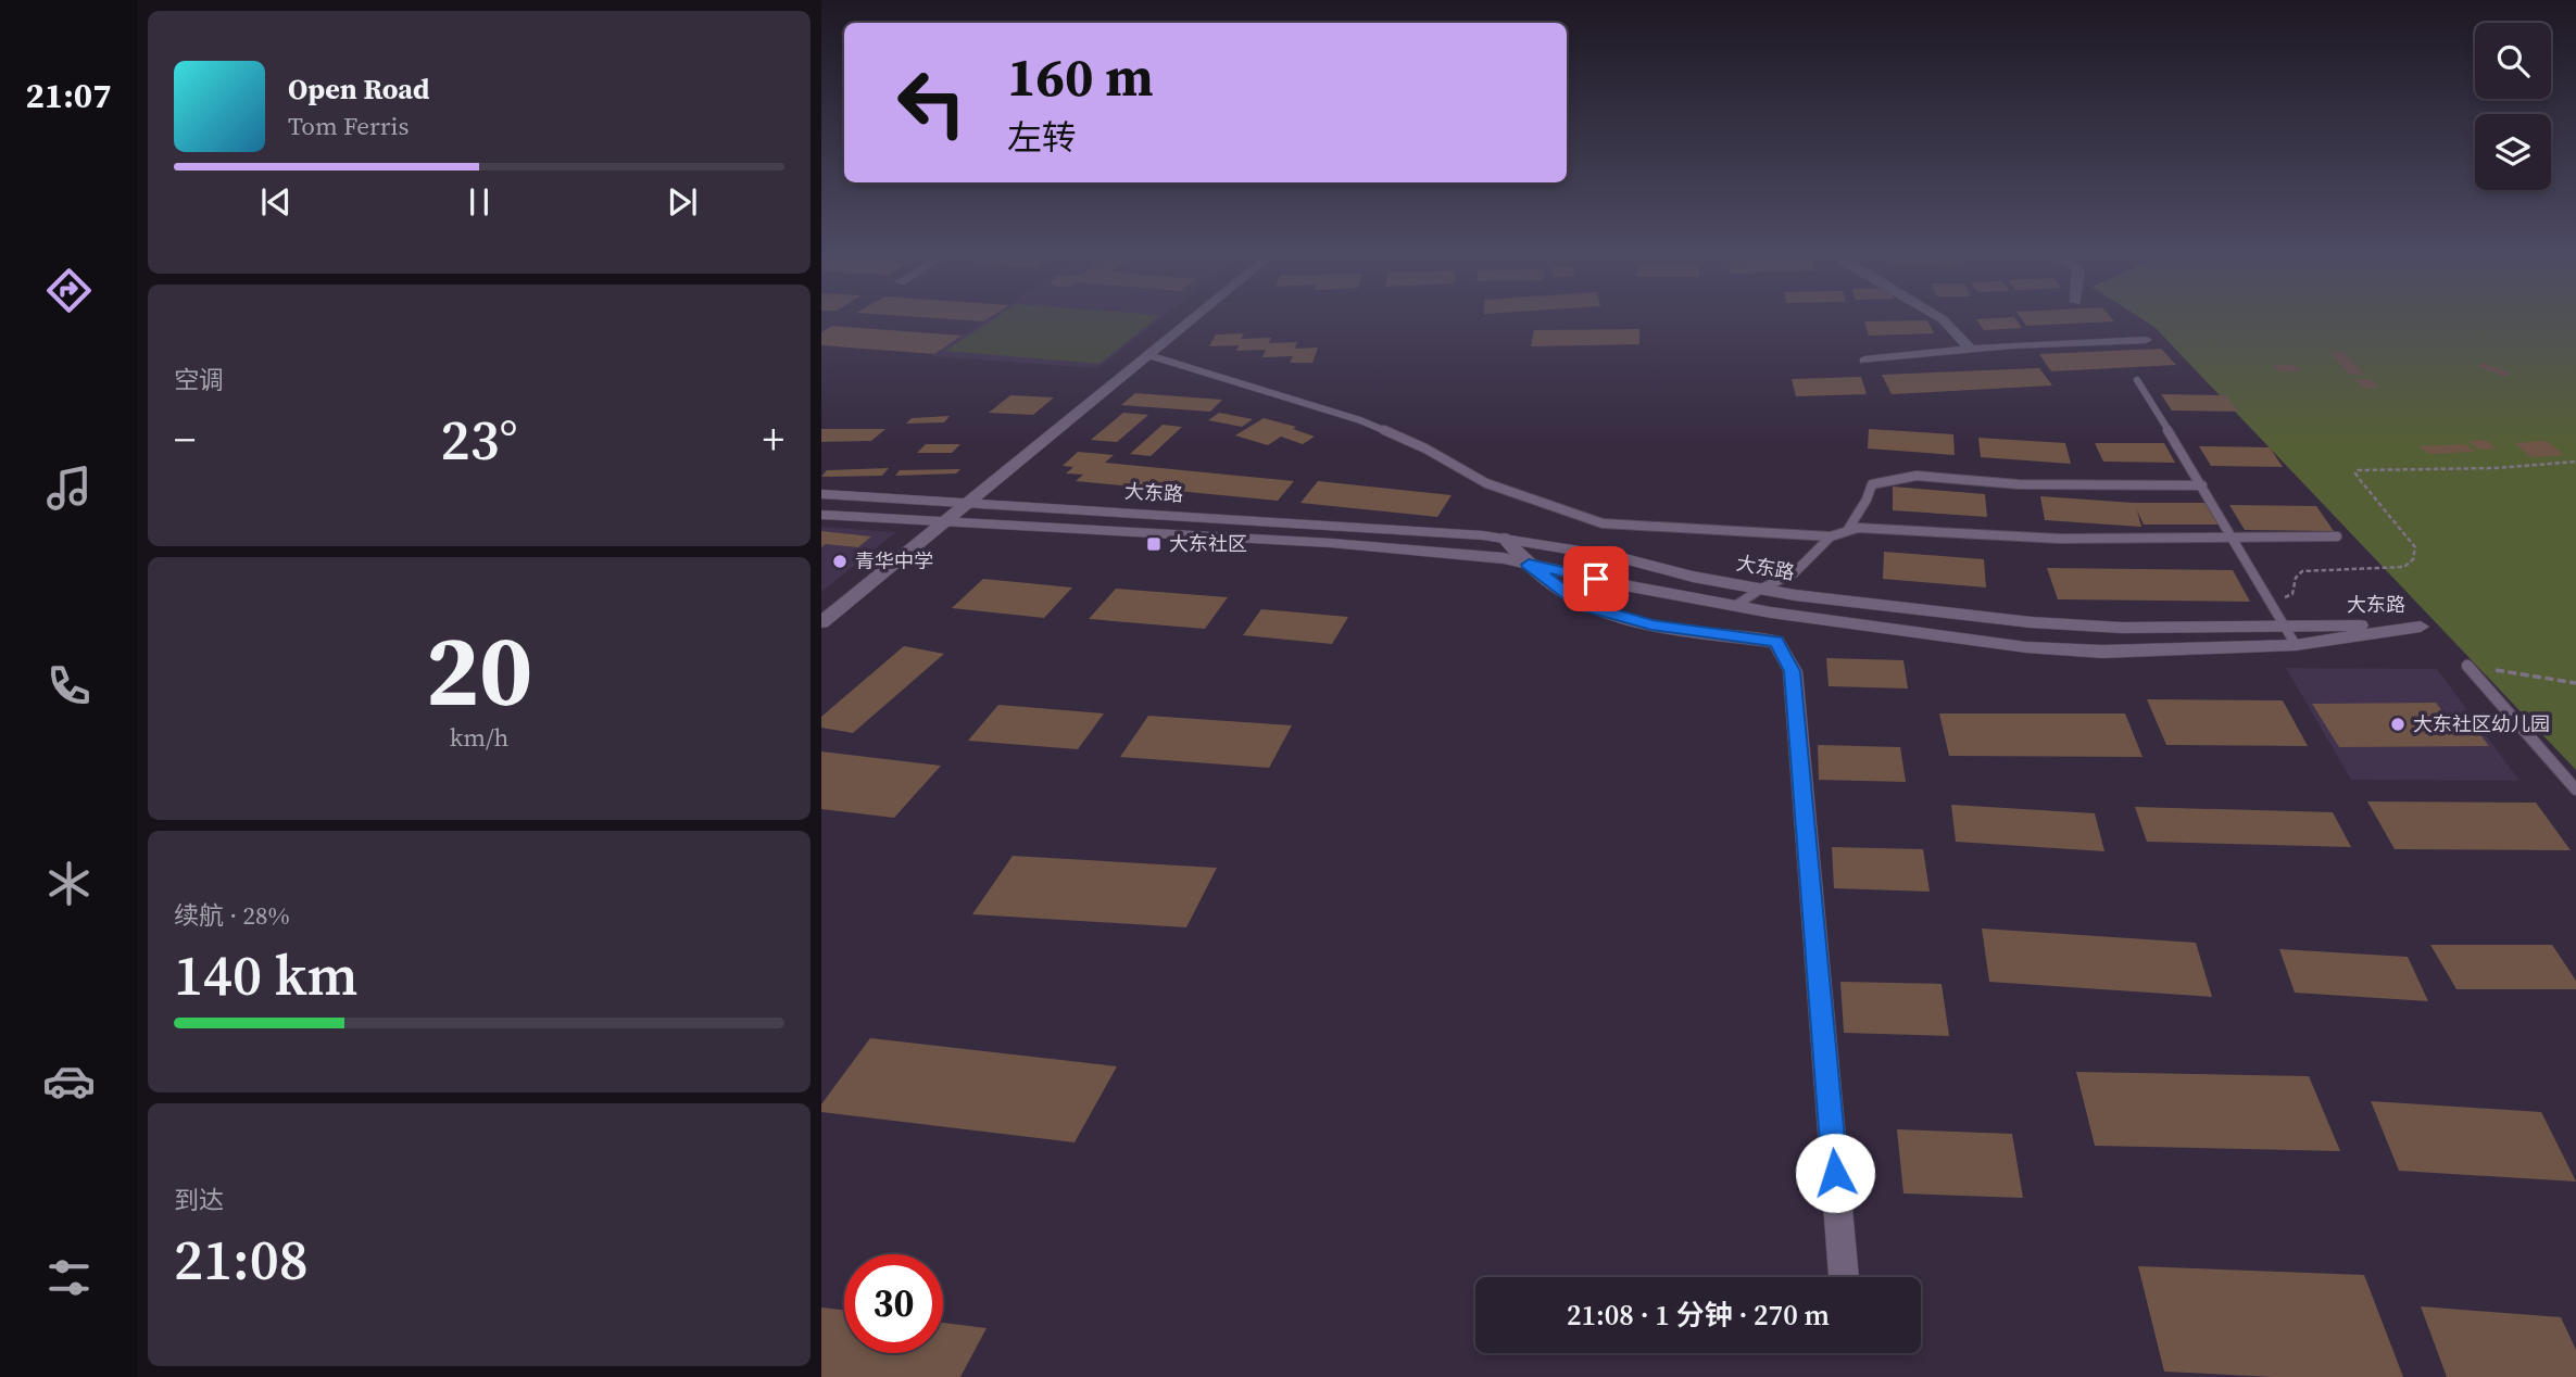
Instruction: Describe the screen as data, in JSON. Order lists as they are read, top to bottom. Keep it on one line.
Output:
{"streets":{"street":["大东路"]},"places":{"transit":["大东社区"],"other":["青华中学","大东社区幼儿园"]},"page":{"tabs":"21:07","turn":["160 m","左转"],"song":["Open Road","Tom Ferris"],"tile":["空调",["20","km/h"],["续航 · 28%","140 km"],["到达","21:08"]],"heat":["−","23°","+"],"limit":"30","trip":"21:08 · 1 分钟 · 270 m"}}
